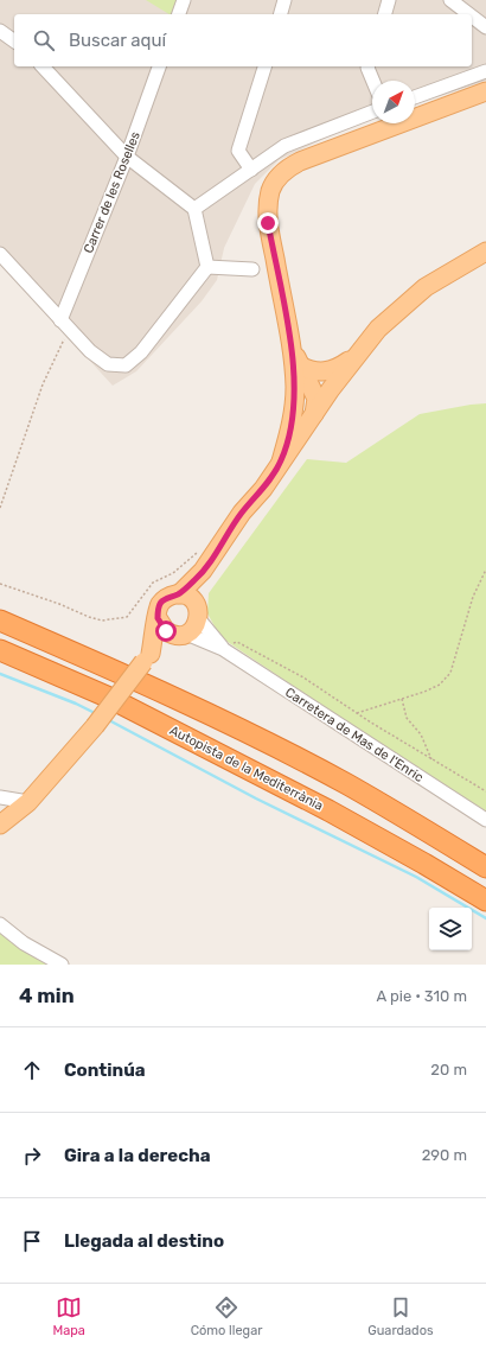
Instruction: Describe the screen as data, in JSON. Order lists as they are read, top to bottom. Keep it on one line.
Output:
{"streets":{"highway":["Autopista de la Mediterrània"],"street":["Carrer de les Roselles","Carretera de Mas de l'Enric"]},"north":"top right","page":{"search":"Buscar aquí","heading":["4 min","A pie · 310 m"],"list":[["Continúa","20 m"],["Gira a la derecha","290 m"],"Llegada al destino"],"nav":["Mapa","Cómo llegar","Guardados"]}}
